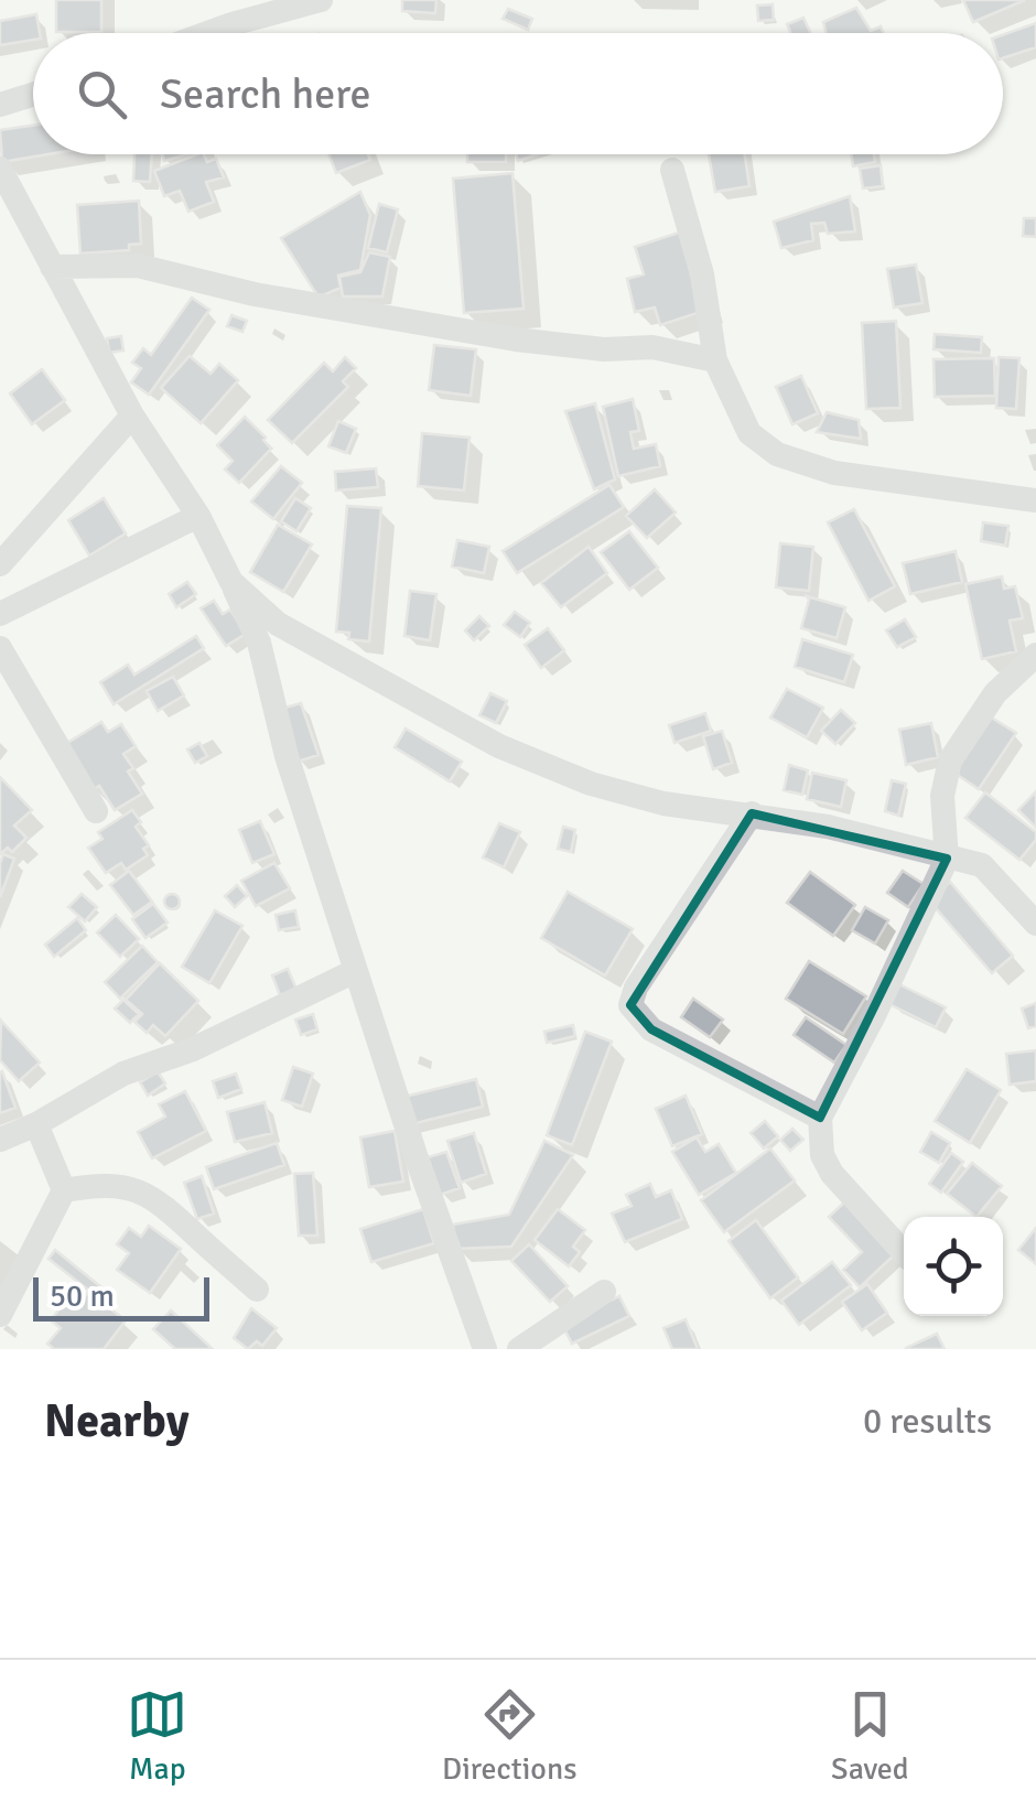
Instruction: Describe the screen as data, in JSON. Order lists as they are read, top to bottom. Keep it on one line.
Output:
{"scale_bar":"50 m","page":{"search":"Search here","scale":"50 m","heading":["Nearby","0 results"],"nav":["Map","Directions","Saved"]}}
